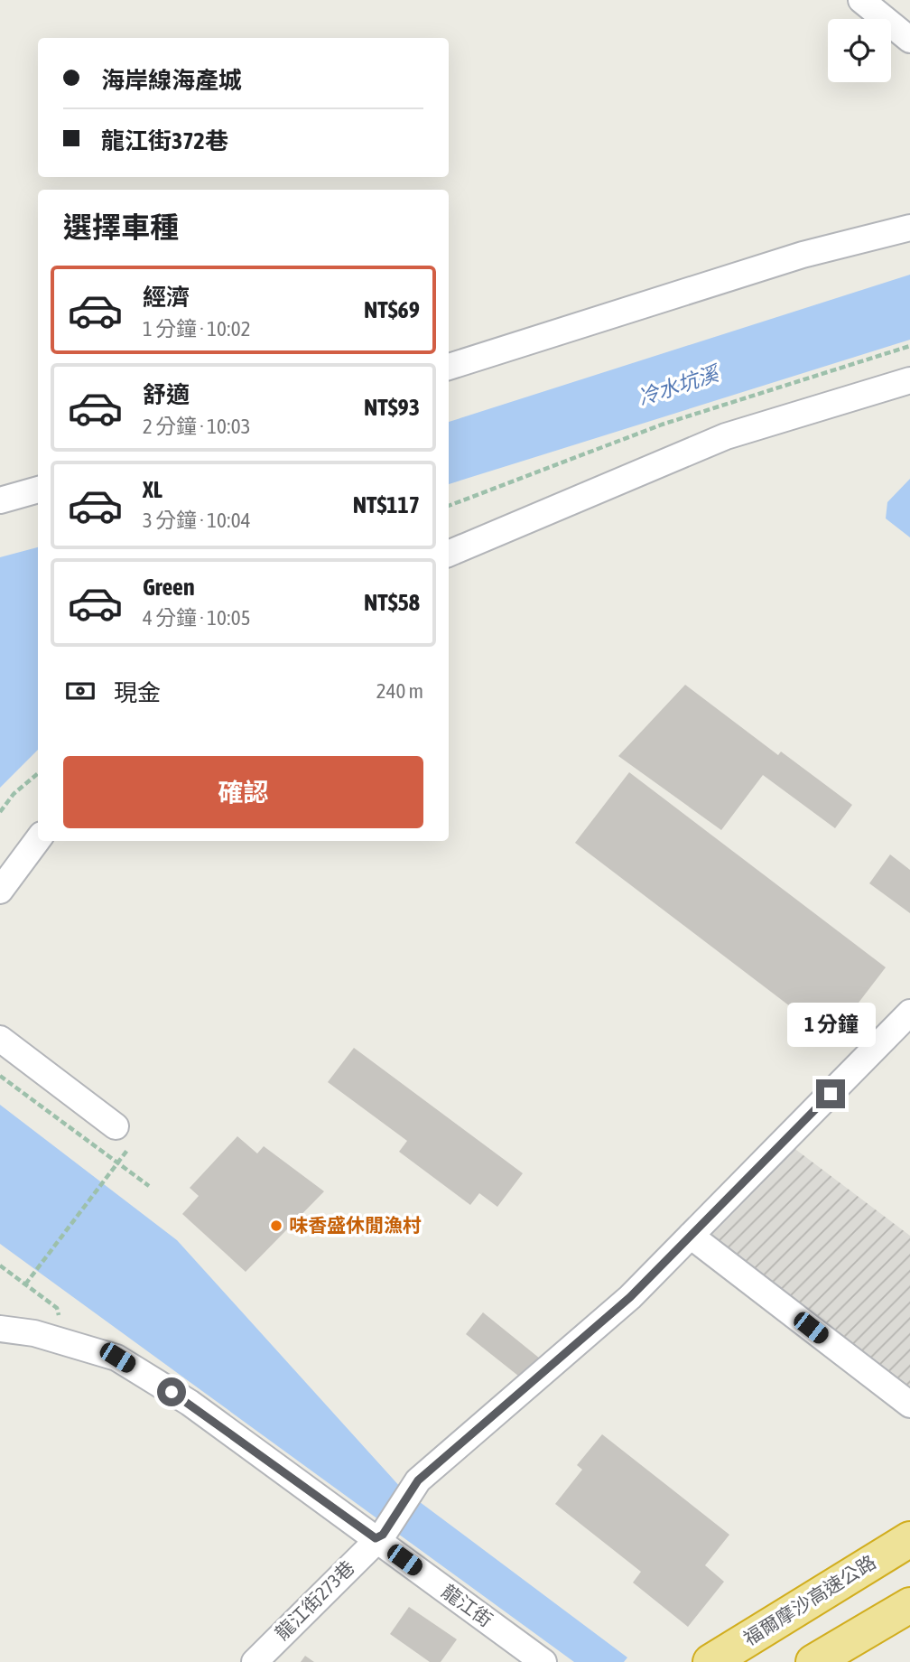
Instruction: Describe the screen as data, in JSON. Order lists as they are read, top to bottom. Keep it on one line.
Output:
{"streets":{"highway":["福爾摩沙高速公路"],"street":["龍江街273巷","龍江街"]},"crossings":[["龍江街273巷","龍江街"]],"water":["冷水坑溪"],"places":["味香盛休閒漁村"],"page":{"banner":["海岸線海產城","龍江街372巷"],"heading":"選擇車種","list":[{"name":"經濟","note":"1 分鐘 · 10:02","value":"NT$69"},{"name":"舒適","note":"2 分鐘 · 10:03","value":"NT$93"},{"name":"XL","note":"3 分鐘 · 10:04","value":"NT$117"},{"name":"Green","note":"4 分鐘 · 10:05","value":"NT$58"}],"pay":["現金","240 m"],"buttons":"確認","bubble":"1 分鐘"}}
